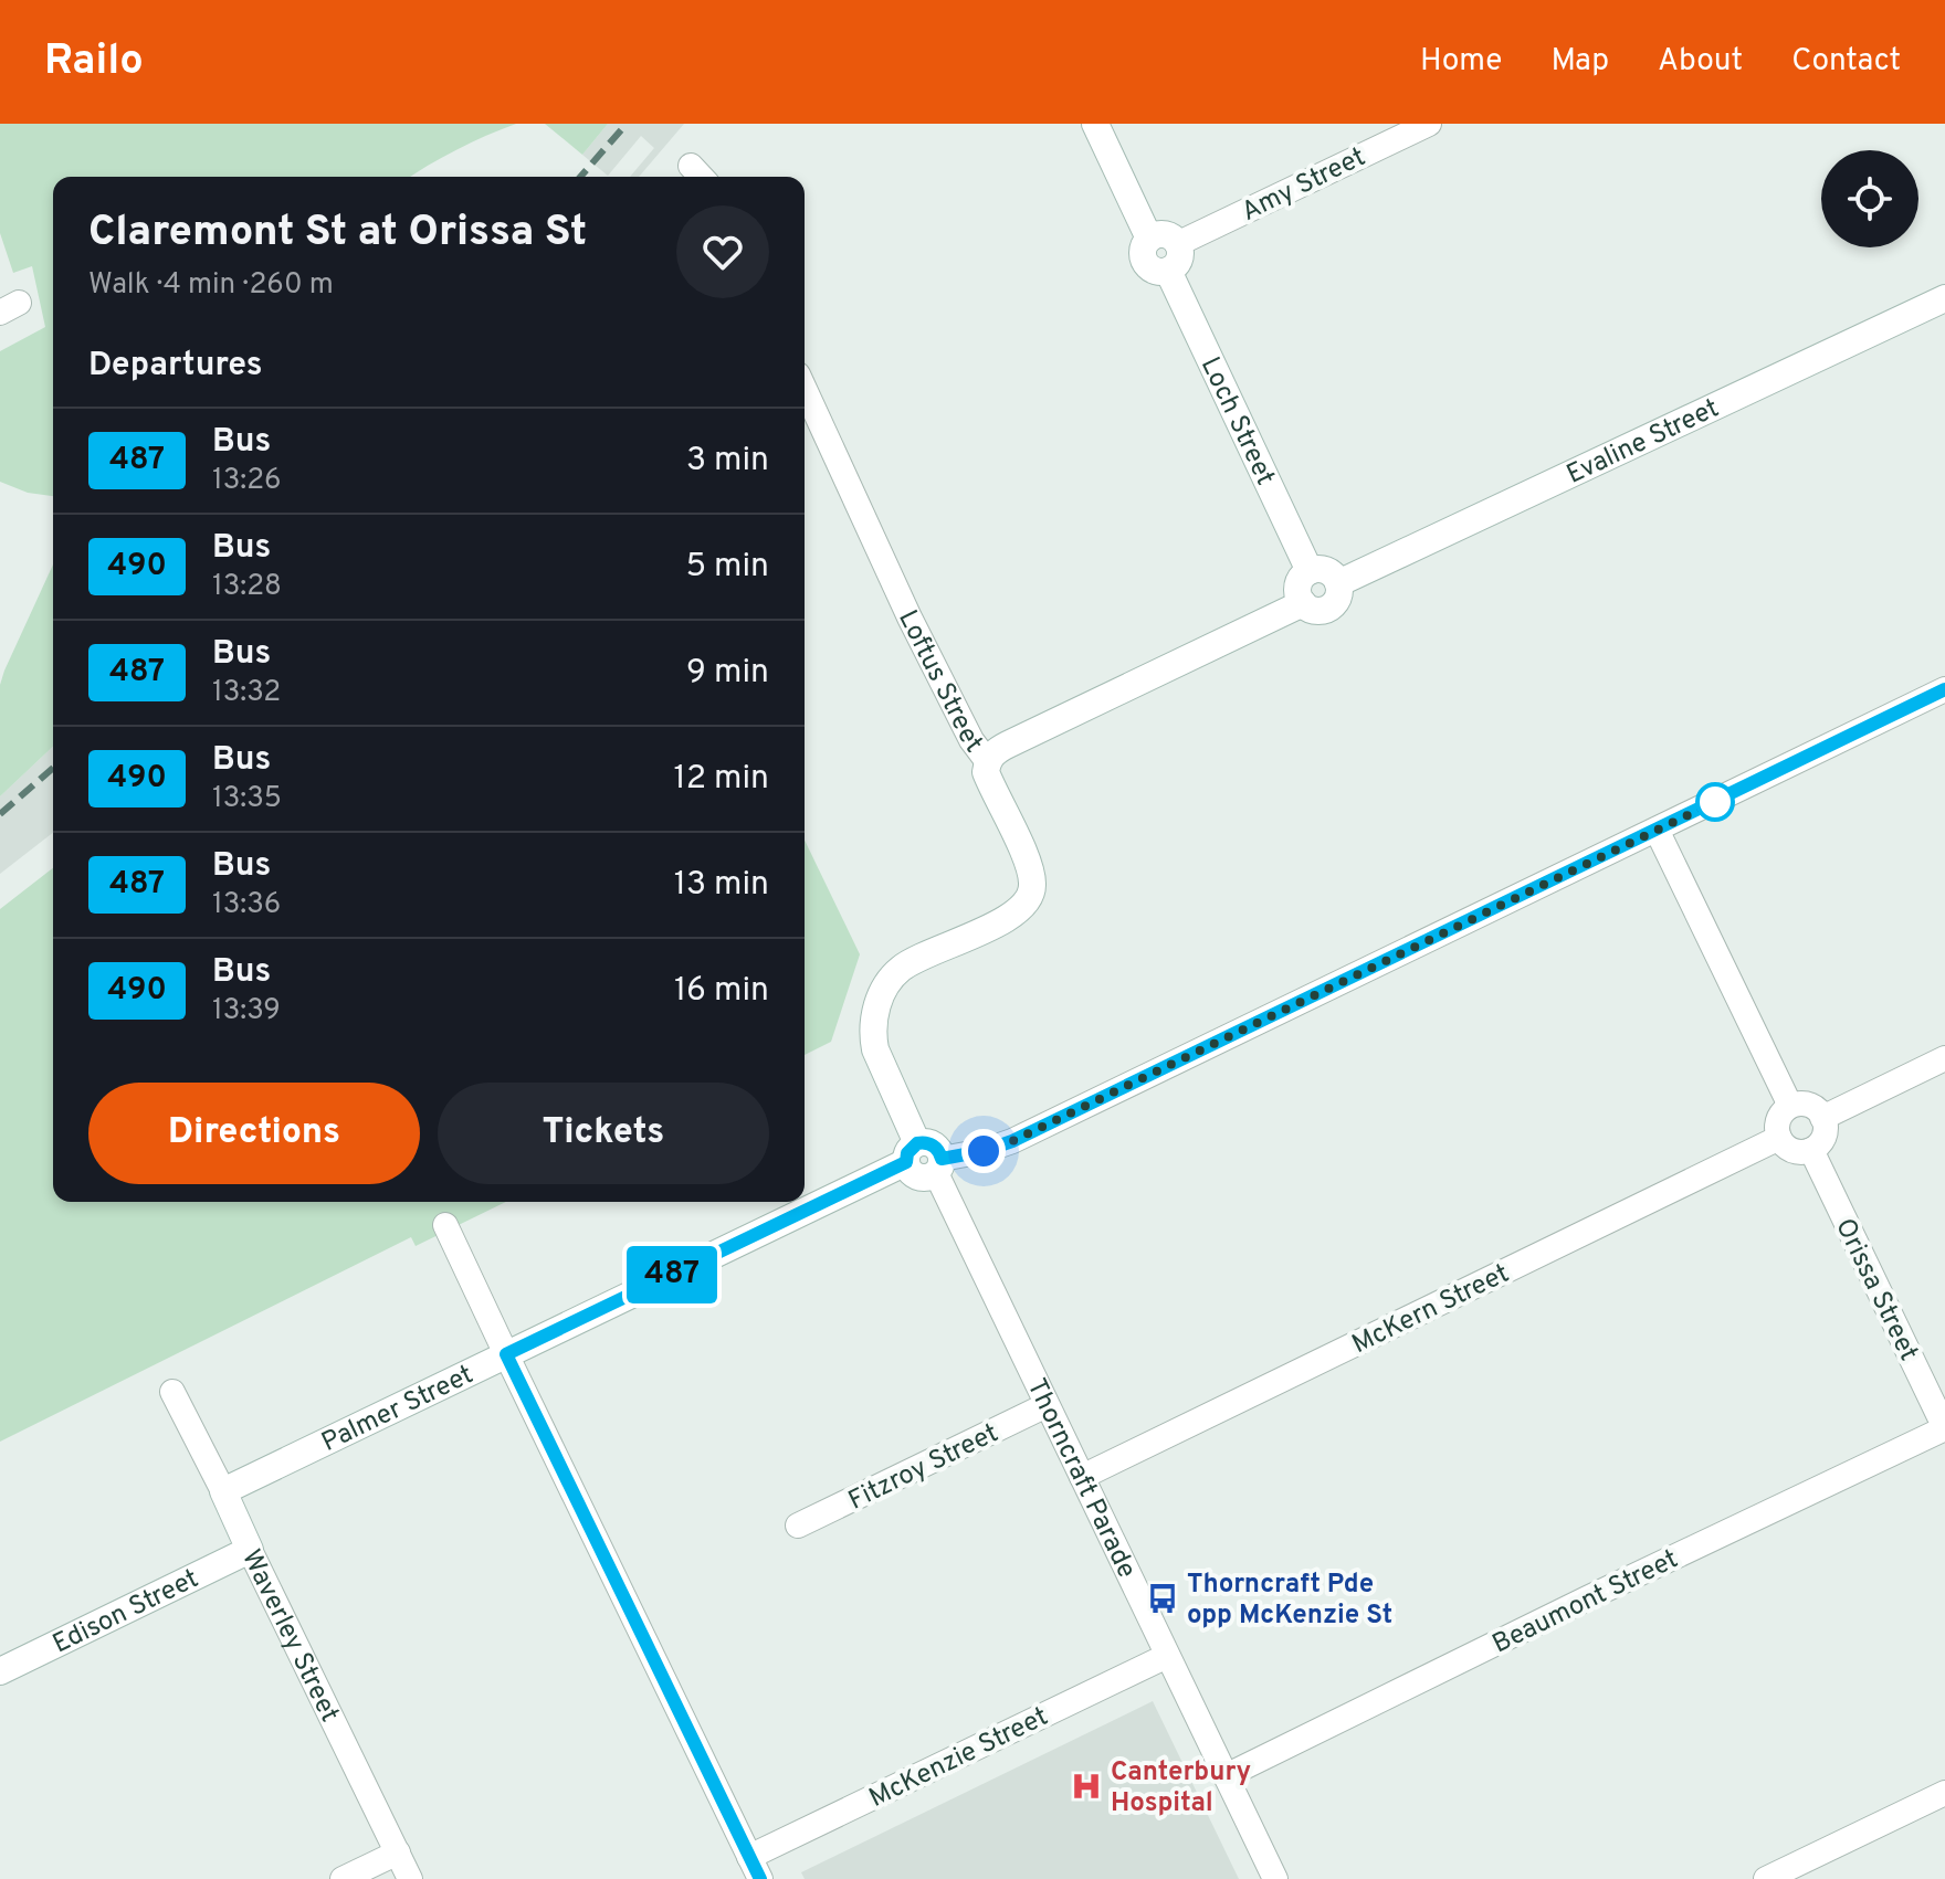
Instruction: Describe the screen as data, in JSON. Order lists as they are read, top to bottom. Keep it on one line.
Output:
{"streets":{"street":["Amy Street","Loch Street","Evaline Street","Loftus Street","Orissa Street","McKern Street","Palmer Street","Fitzroy Street","Thorncraft Parade","Beaumont Street","Edison Street","Waverley Street","McKenzie Street"]},"crossings":[["Amy Street","Loch Street"],["Loch Street","Evaline Street"],["Loftus Street","Palmer Street"],["Orissa Street","McKern Street"],["Orissa Street","Beaumont Street"],["McKern Street","Thorncraft Parade"],["Palmer Street","Waverley Street"],["Fitzroy Street","Thorncraft Parade"],["Thorncraft Parade","Beaumont Street"],["Thorncraft Parade","McKenzie Street"],["Edison Street","Waverley Street"]],"places":{"bus stop":["Thorncraft Pde opp McKenzie St"],"hospital":["Canterbury Hospital"]},"lines":["bus line 487"],"page":{"header":"Railo","nav":["Home","Map","About","Contact"],"on_map":"487","heading":[["Claremont St at Orissa St","Walk · 4 min · 260 m"],"Departures"],"list":[{"mark":"487","name":"Bus","note":"13:26","value":"3 min"},{"mark":"490","name":"Bus","note":"13:28","value":"5 min"},{"mark":"487","name":"Bus","note":"13:32","value":"9 min"},{"mark":"490","name":"Bus","note":"13:35","value":"12 min"},{"mark":"487","name":"Bus","note":"13:36","value":"13 min"},{"mark":"490","name":"Bus","note":"13:39","value":"16 min"}],"buttons":["Directions","Tickets"]}}
